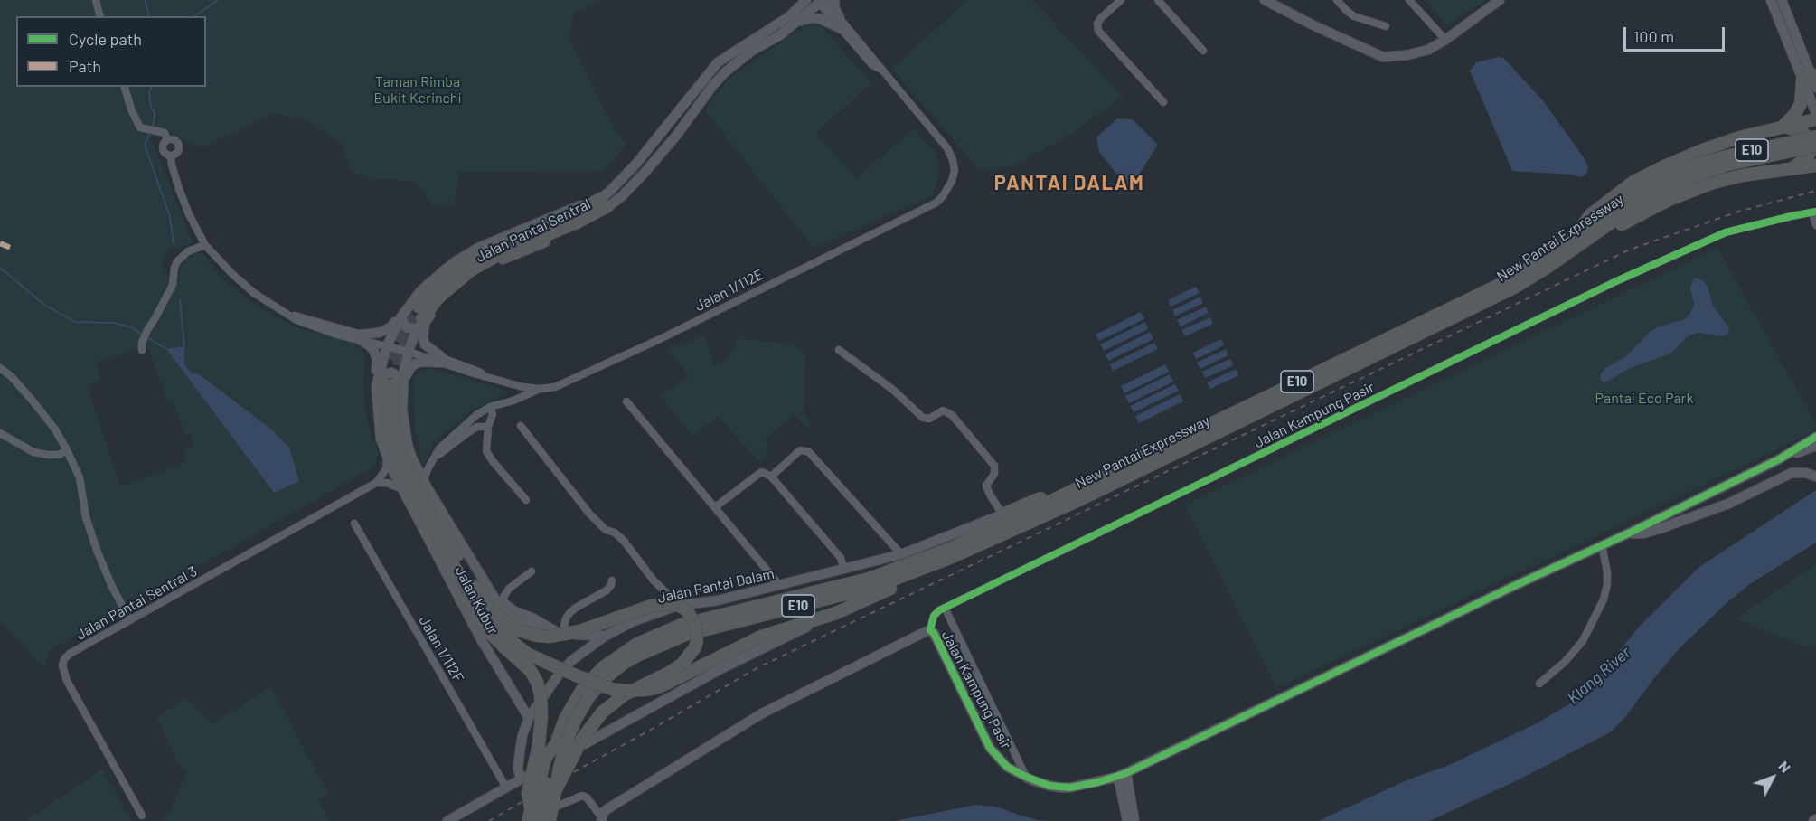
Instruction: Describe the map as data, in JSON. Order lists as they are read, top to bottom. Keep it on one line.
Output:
{"streets":{"highway":["E10","New Pantai Expressway"],"main road":["Jalan Pantai Sentral","Jalan Kampung Pasir","Jalan Pantai Dalam","Jalan Kubur"],"street":["Jalan 1/112E","Jalan Pantai Sentral 3","Jalan 1/112F"]},"crossings":[["Jalan Pantai Sentral","Jalan 1/112E"],["Jalan Pantai Sentral","Jalan Pantai Dalam"],["Jalan Pantai Sentral","Jalan Kubur"],["Jalan Pantai Dalam","Jalan Kubur"]],"districts":["PANTAI DALAM"],"water":["Klang River"],"parks":["Taman Rimba Bukit Kerinchi","Pantai Eco Park"],"legend":["Cycle path","Path"],"scale_bar":"100 m","north":"top right"}
